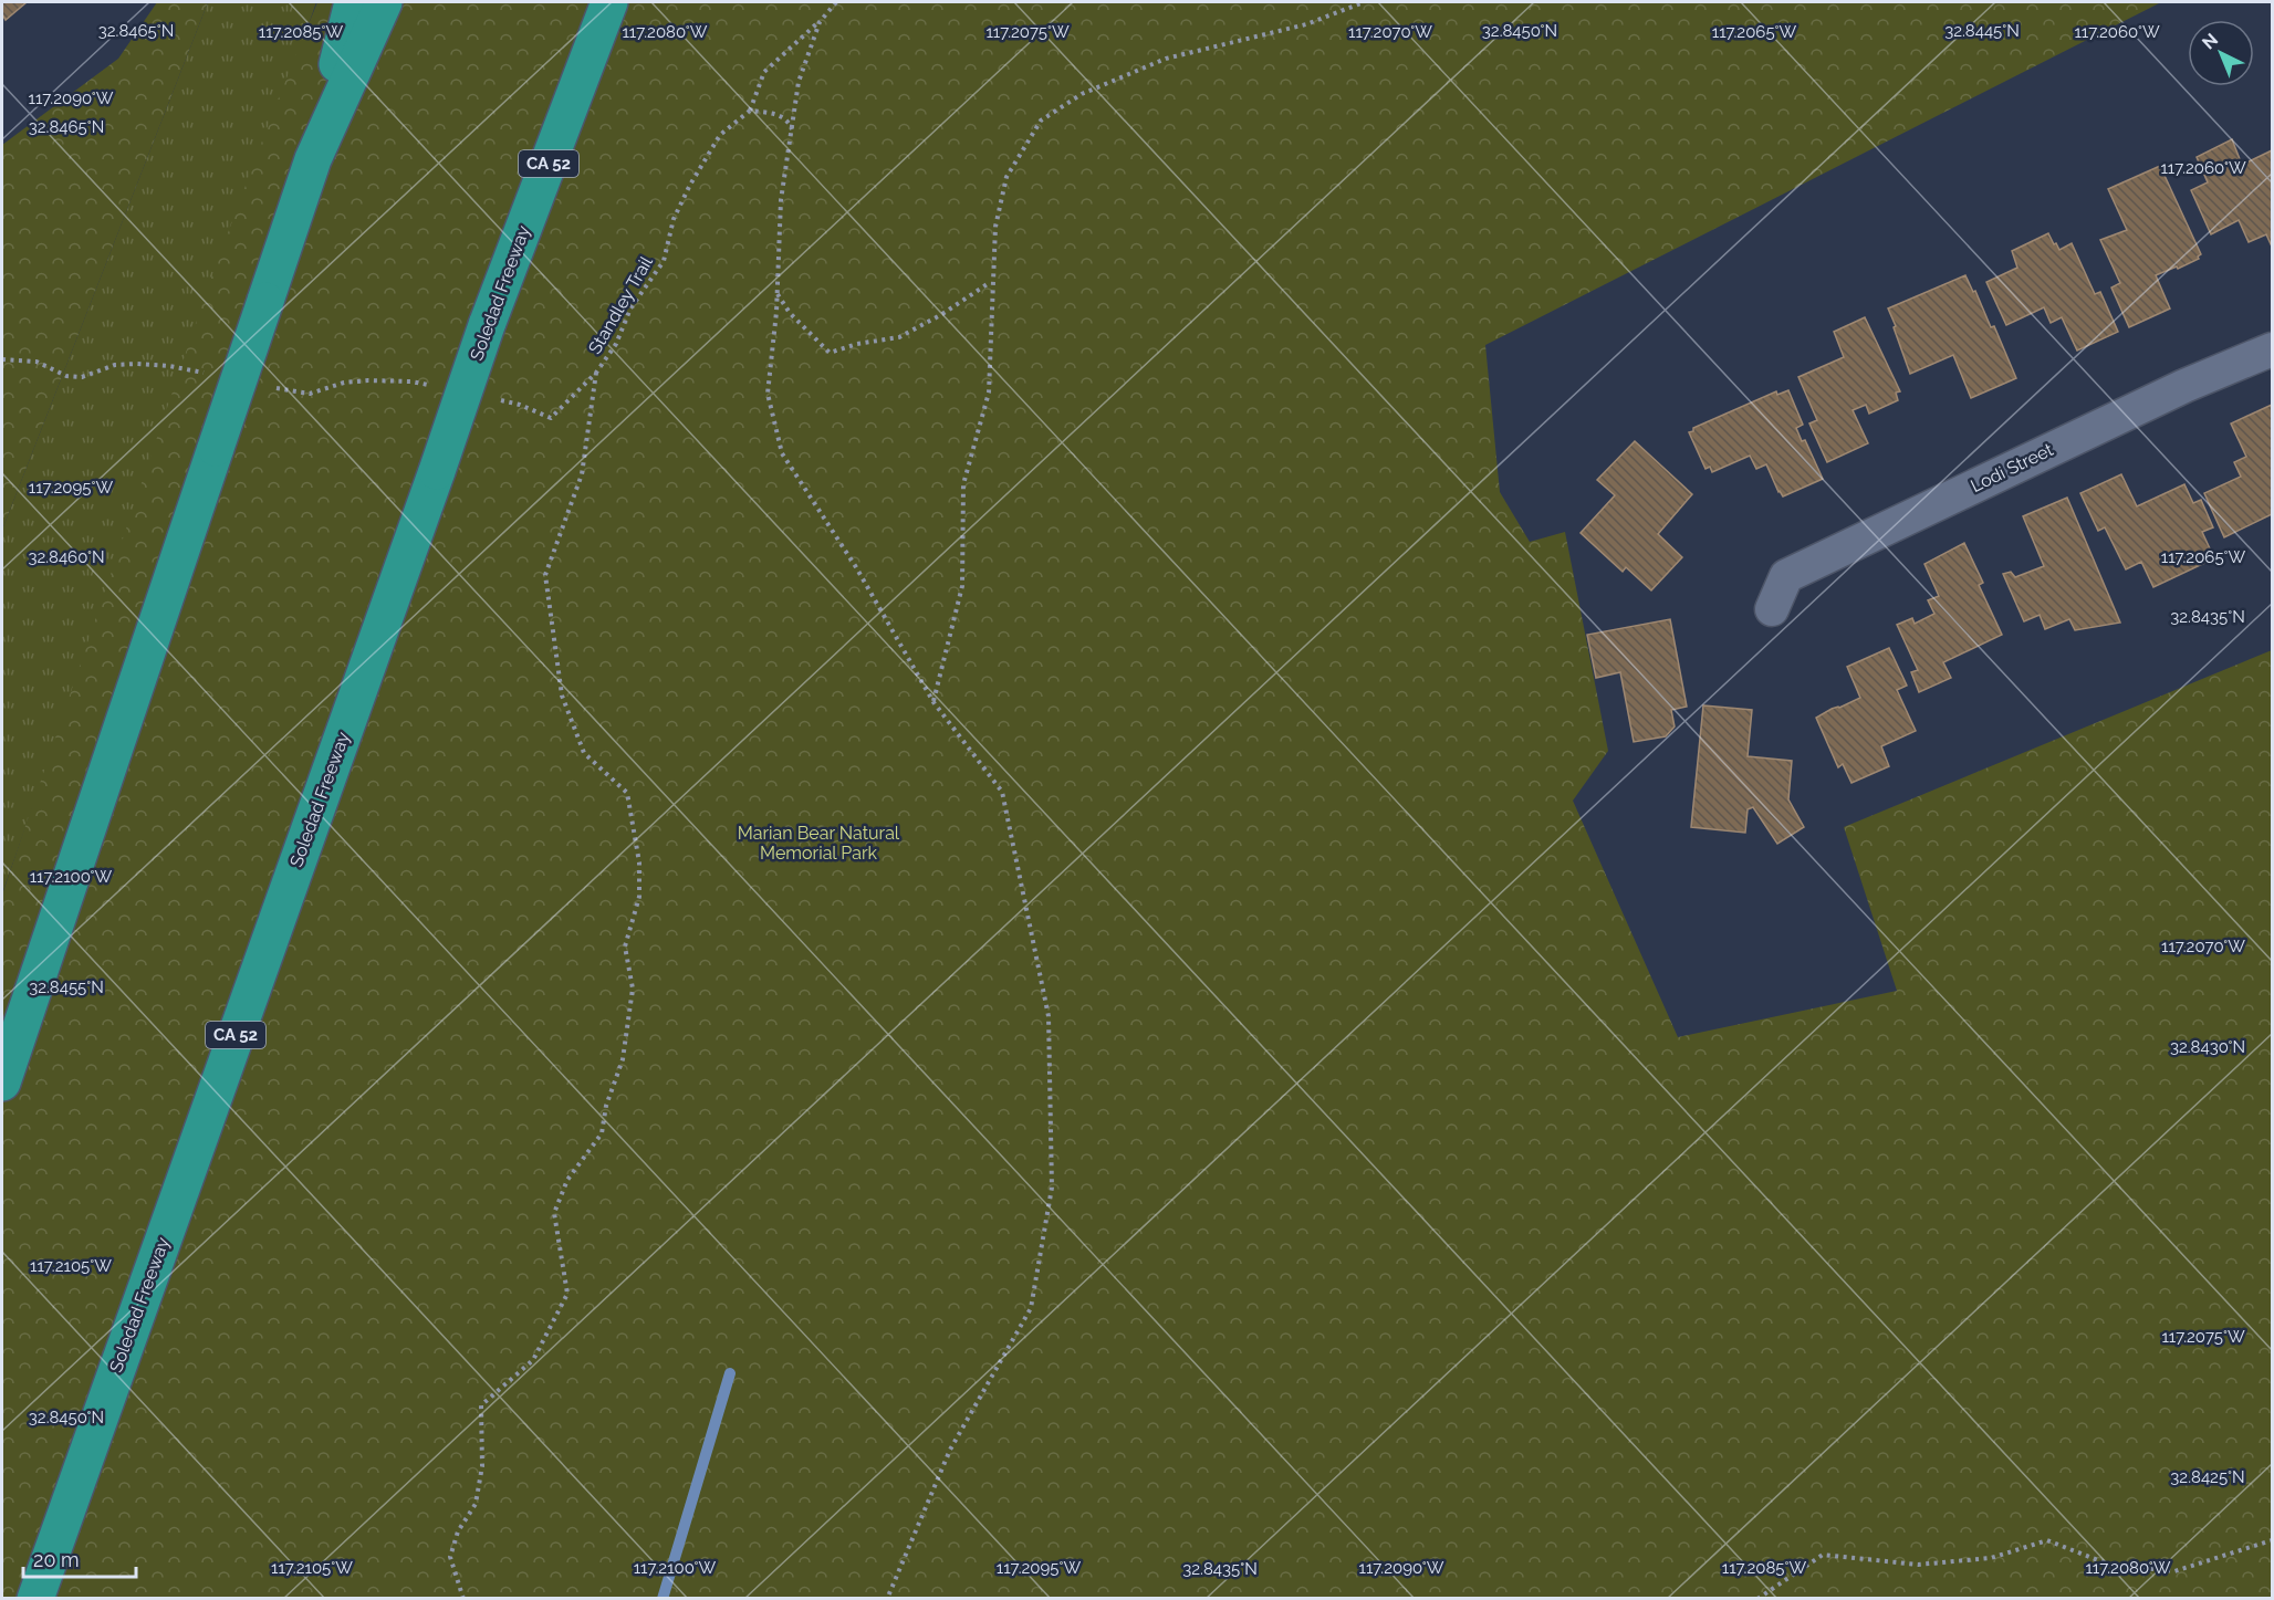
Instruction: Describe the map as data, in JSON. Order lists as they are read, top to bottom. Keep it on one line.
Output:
{"streets":{"highway":["CA 52","Soledad Freeway"],"street":["Lodi Street"],"path":["Standley Trail"]},"parks":["Marian Bear Natural Memorial Park"],"scale_bar":"20 m","north":"top left","coordinates":["32.8465°N","32.8450°N","32.8445°N","117.2085°W","117.2080°W","117.2075°W","117.2070°W","117.2065°W","117.2060°W","117.2090°W","117.2095°W","32.8460°N","32.8435°N","117.2100°W","32.8455°N","32.8430°N","117.2105°W","32.8425°N"]}
